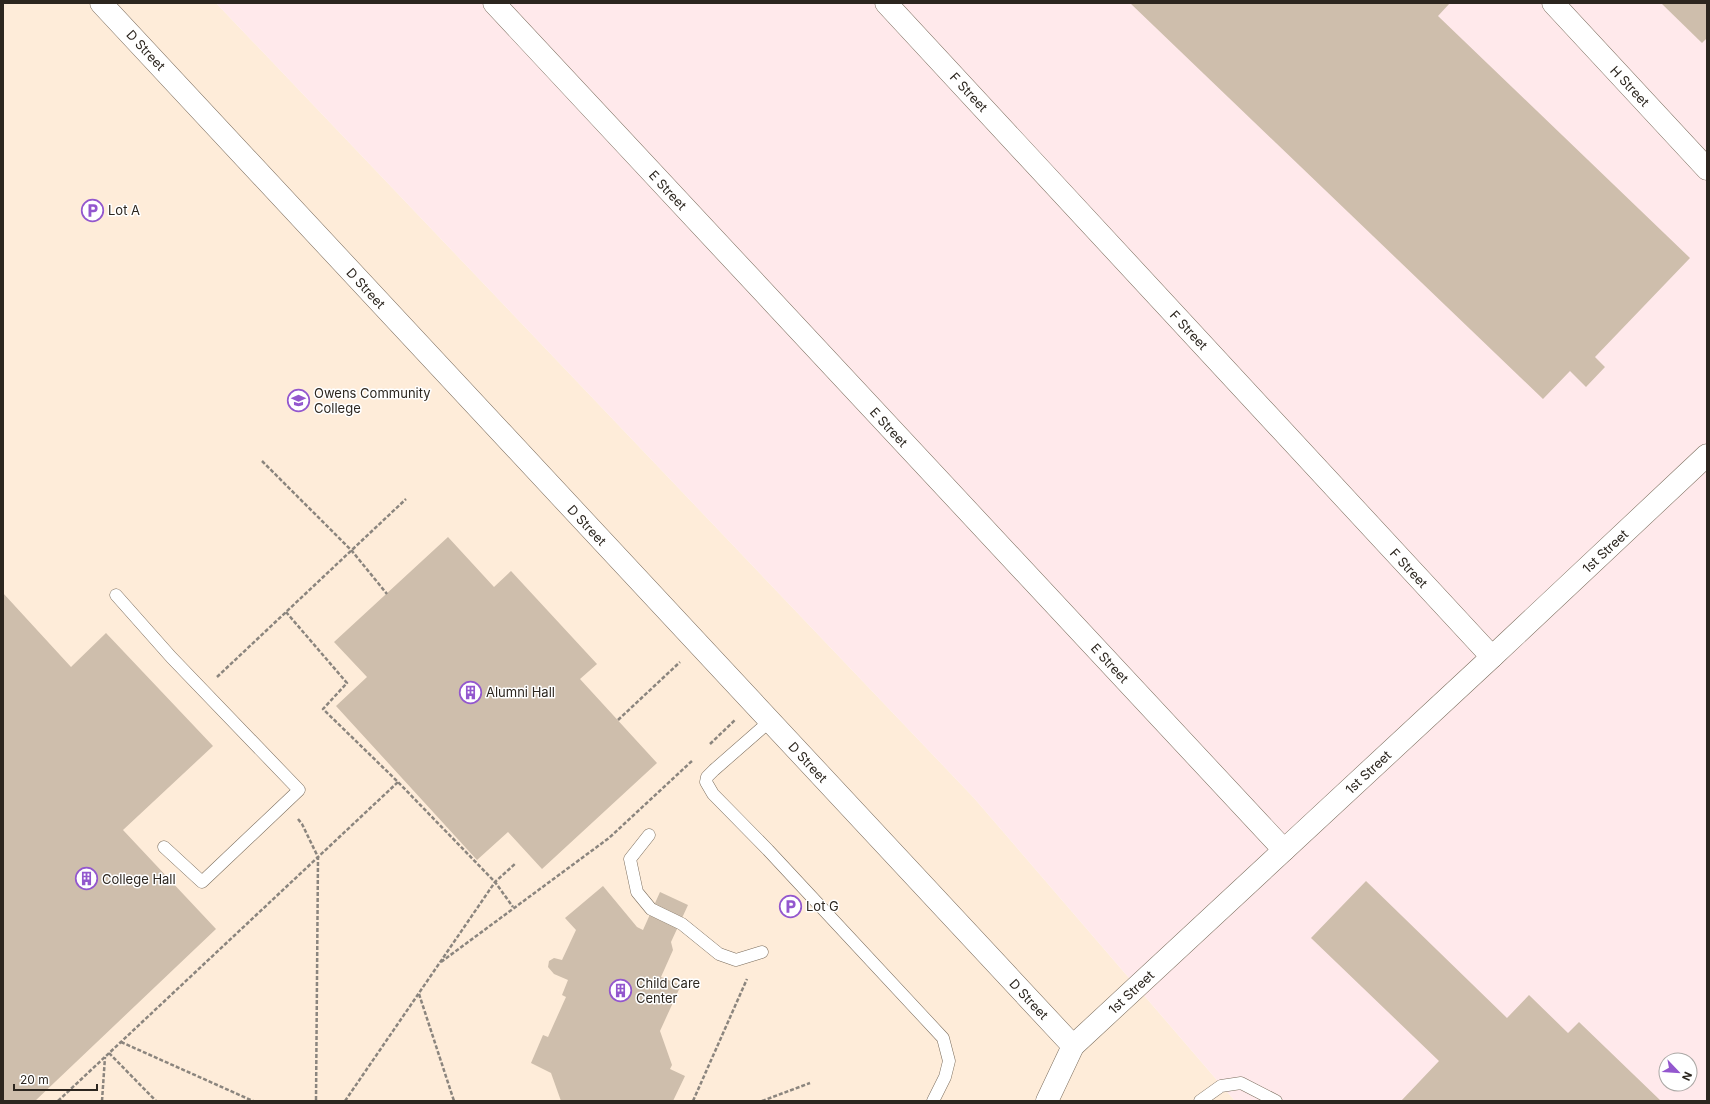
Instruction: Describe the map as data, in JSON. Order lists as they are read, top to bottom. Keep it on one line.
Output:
{"streets":{"street":["D Street","H Street","F Street","E Street","1st Street"]},"crossings":[["D Street","1st Street"],["F Street","1st Street"],["E Street","1st Street"]],"places":{"parking":["Lot A","Lot G"],"school or university":["Owens Community College"],"building":["Alumni Hall","College Hall","Child Care Center"]},"scale_bar":"20 m","north":"bottom right"}
